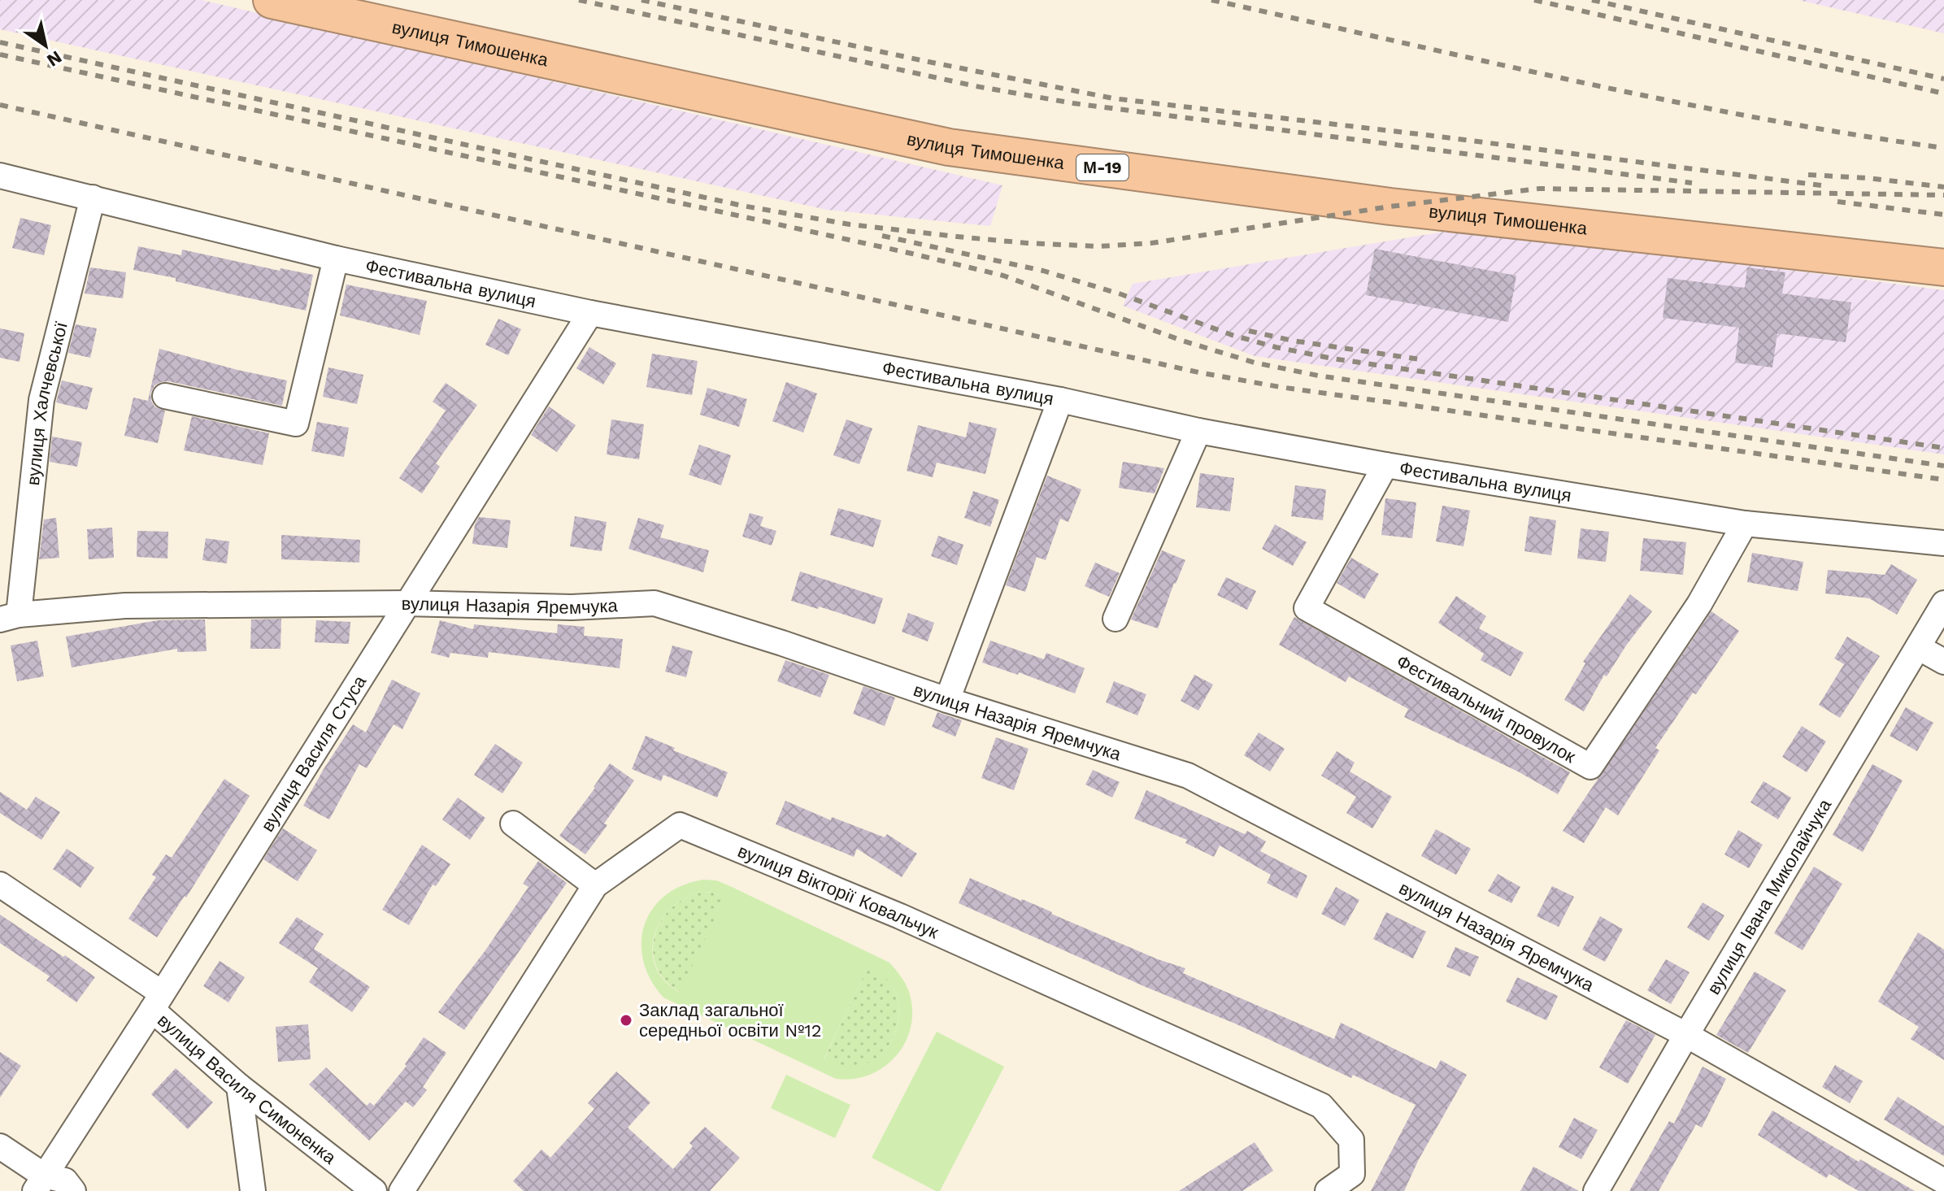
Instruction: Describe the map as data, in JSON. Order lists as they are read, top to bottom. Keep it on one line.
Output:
{"streets":{"highway":["вулиця Тимошенка","М-19"],"street":["Фестивальна вулиця","вулиця Халчевської","вулиця Назарія Яремчука","Фестивальний провулок","вулиця Василя Стуса","вулиця Вікторії Ковальчук","вулиця Івана Миколайчука","вулиця Василя Симоненка"]},"crossings":[["Фестивальна вулиця","вулиця Халчевської"],["Фестивальна вулиця","Фестивальний провулок"],["Фестивальна вулиця","вулиця Василя Стуса"],["вулиця Халчевської","вулиця Назарія Яремчука"],["вулиця Назарія Яремчука","вулиця Василя Стуса"],["вулиця Назарія Яремчука","вулиця Івана Миколайчука"],["вулиця Василя Стуса","вулиця Василя Симоненка"]],"places":["Заклад загальної середньої освіти №12"],"north":"bottom right"}
